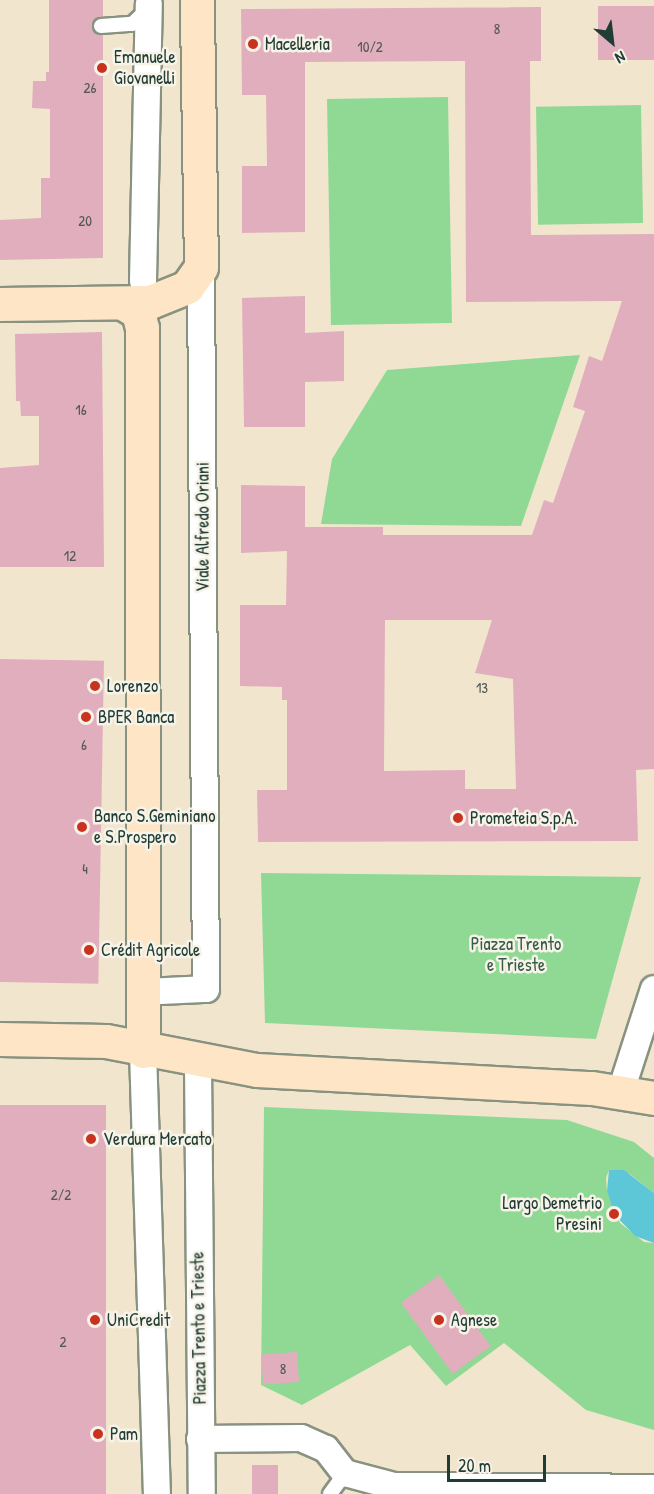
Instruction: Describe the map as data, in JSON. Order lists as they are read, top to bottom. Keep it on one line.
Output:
{"streets":{"street":["Viale Alfredo Oriani","Piazza Trento e Trieste"]},"parks":["Piazza Trento e Trieste"],"places":["Macelleria","Emanuele Giovanelli","Lorenzo","BPER Banca","Prometeia S.p.A.","Banco S.Geminiano e S.Prospero","Crédit Agricole","Verdura Mercato","Largo Demetrio Presini","UniCredit","Agnese","Pam"],"house_numbers":["8","10/2","26","20","16","12","13","6","4","2/2","2","8"],"scale_bar":"20 m","north":"bottom right"}
